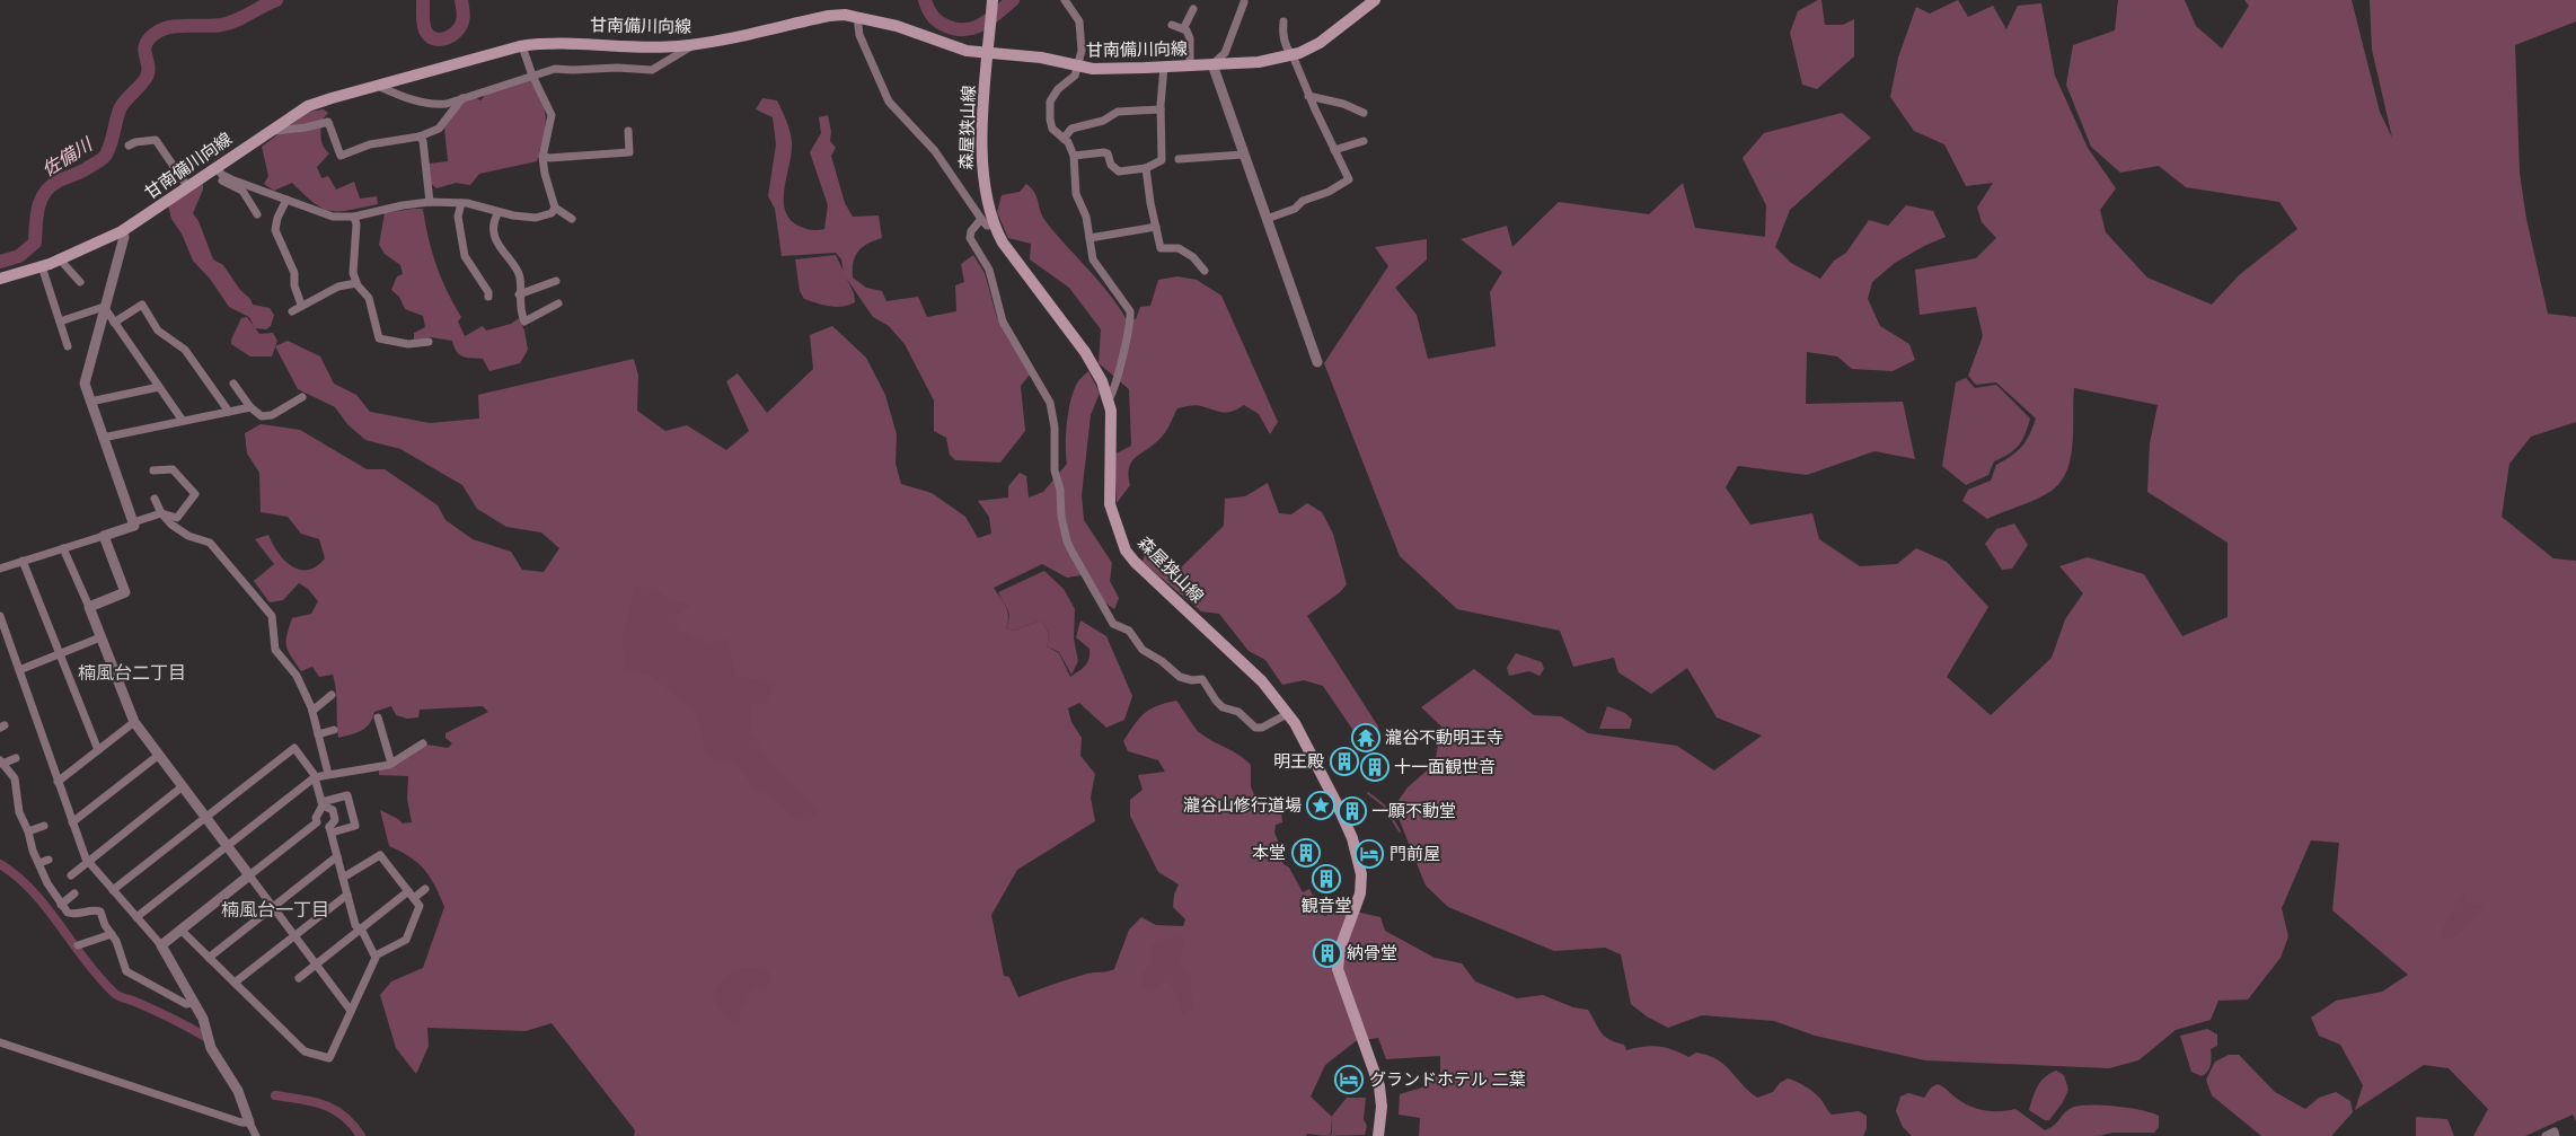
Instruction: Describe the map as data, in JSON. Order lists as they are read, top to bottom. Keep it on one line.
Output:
{"streets":{"main road":["甘南備川向線","森屋狭山線"]},"crossings":[["甘南備川向線","森屋狭山線"]],"districts":["楠風台二丁目","楠風台一丁目"],"water":["佐備川"],"places":{"temple":["瀧谷不動明王寺"],"building":["明王殿","十一面観世音","一願不動堂","本堂","観音堂","納骨堂"],"place":["瀧谷山修行道場"],"hotel":["門前屋","グランドホテル 二葉"]}}
